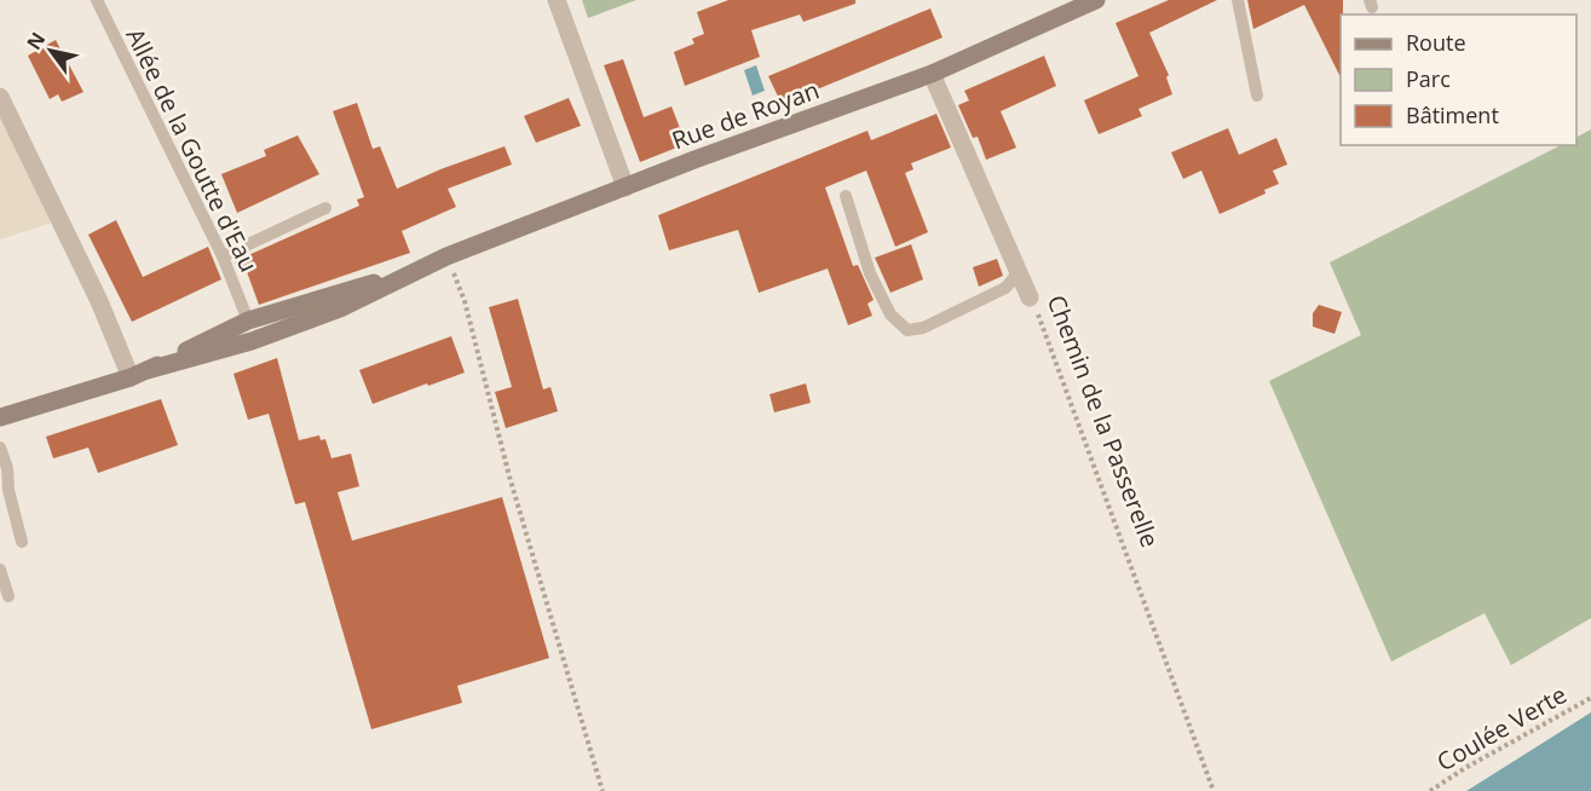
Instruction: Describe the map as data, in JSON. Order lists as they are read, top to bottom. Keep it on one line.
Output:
{"streets":{"main road":["Rue de Royan"],"street":["Chemin de la Passerelle"],"lane":["Allée de la Goutte d'Eau"],"path":["Coulée Verte"]},"crossings":[["Rue de Royan","Allée de la Goutte d'Eau"],["Rue de Royan","Chemin de la Passerelle"]],"legend":["Route","Parc","Bâtiment"],"north":"top left"}
